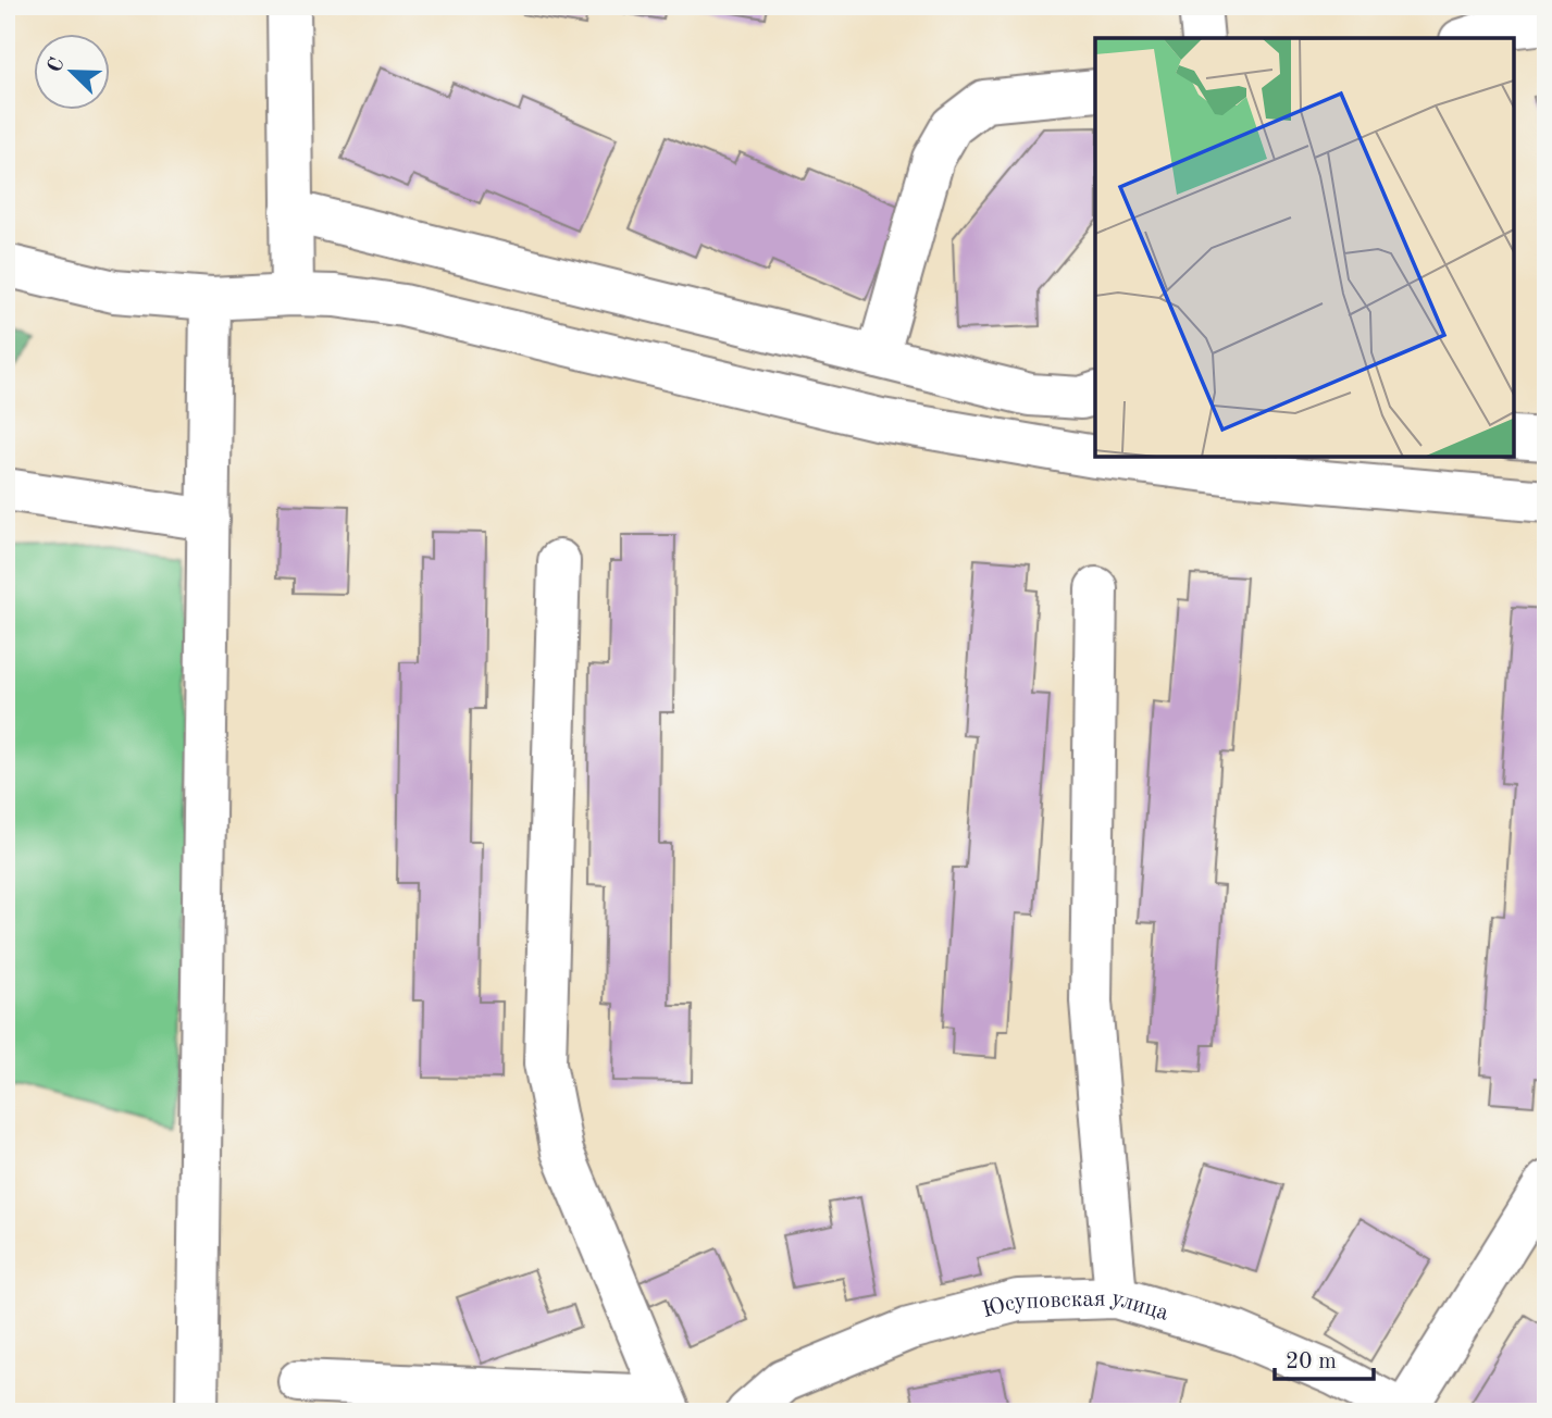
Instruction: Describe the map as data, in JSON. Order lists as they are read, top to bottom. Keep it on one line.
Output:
{"streets":{"street":["Юсуповская улица"]},"scale_bar":"20 m","north":"top left"}
